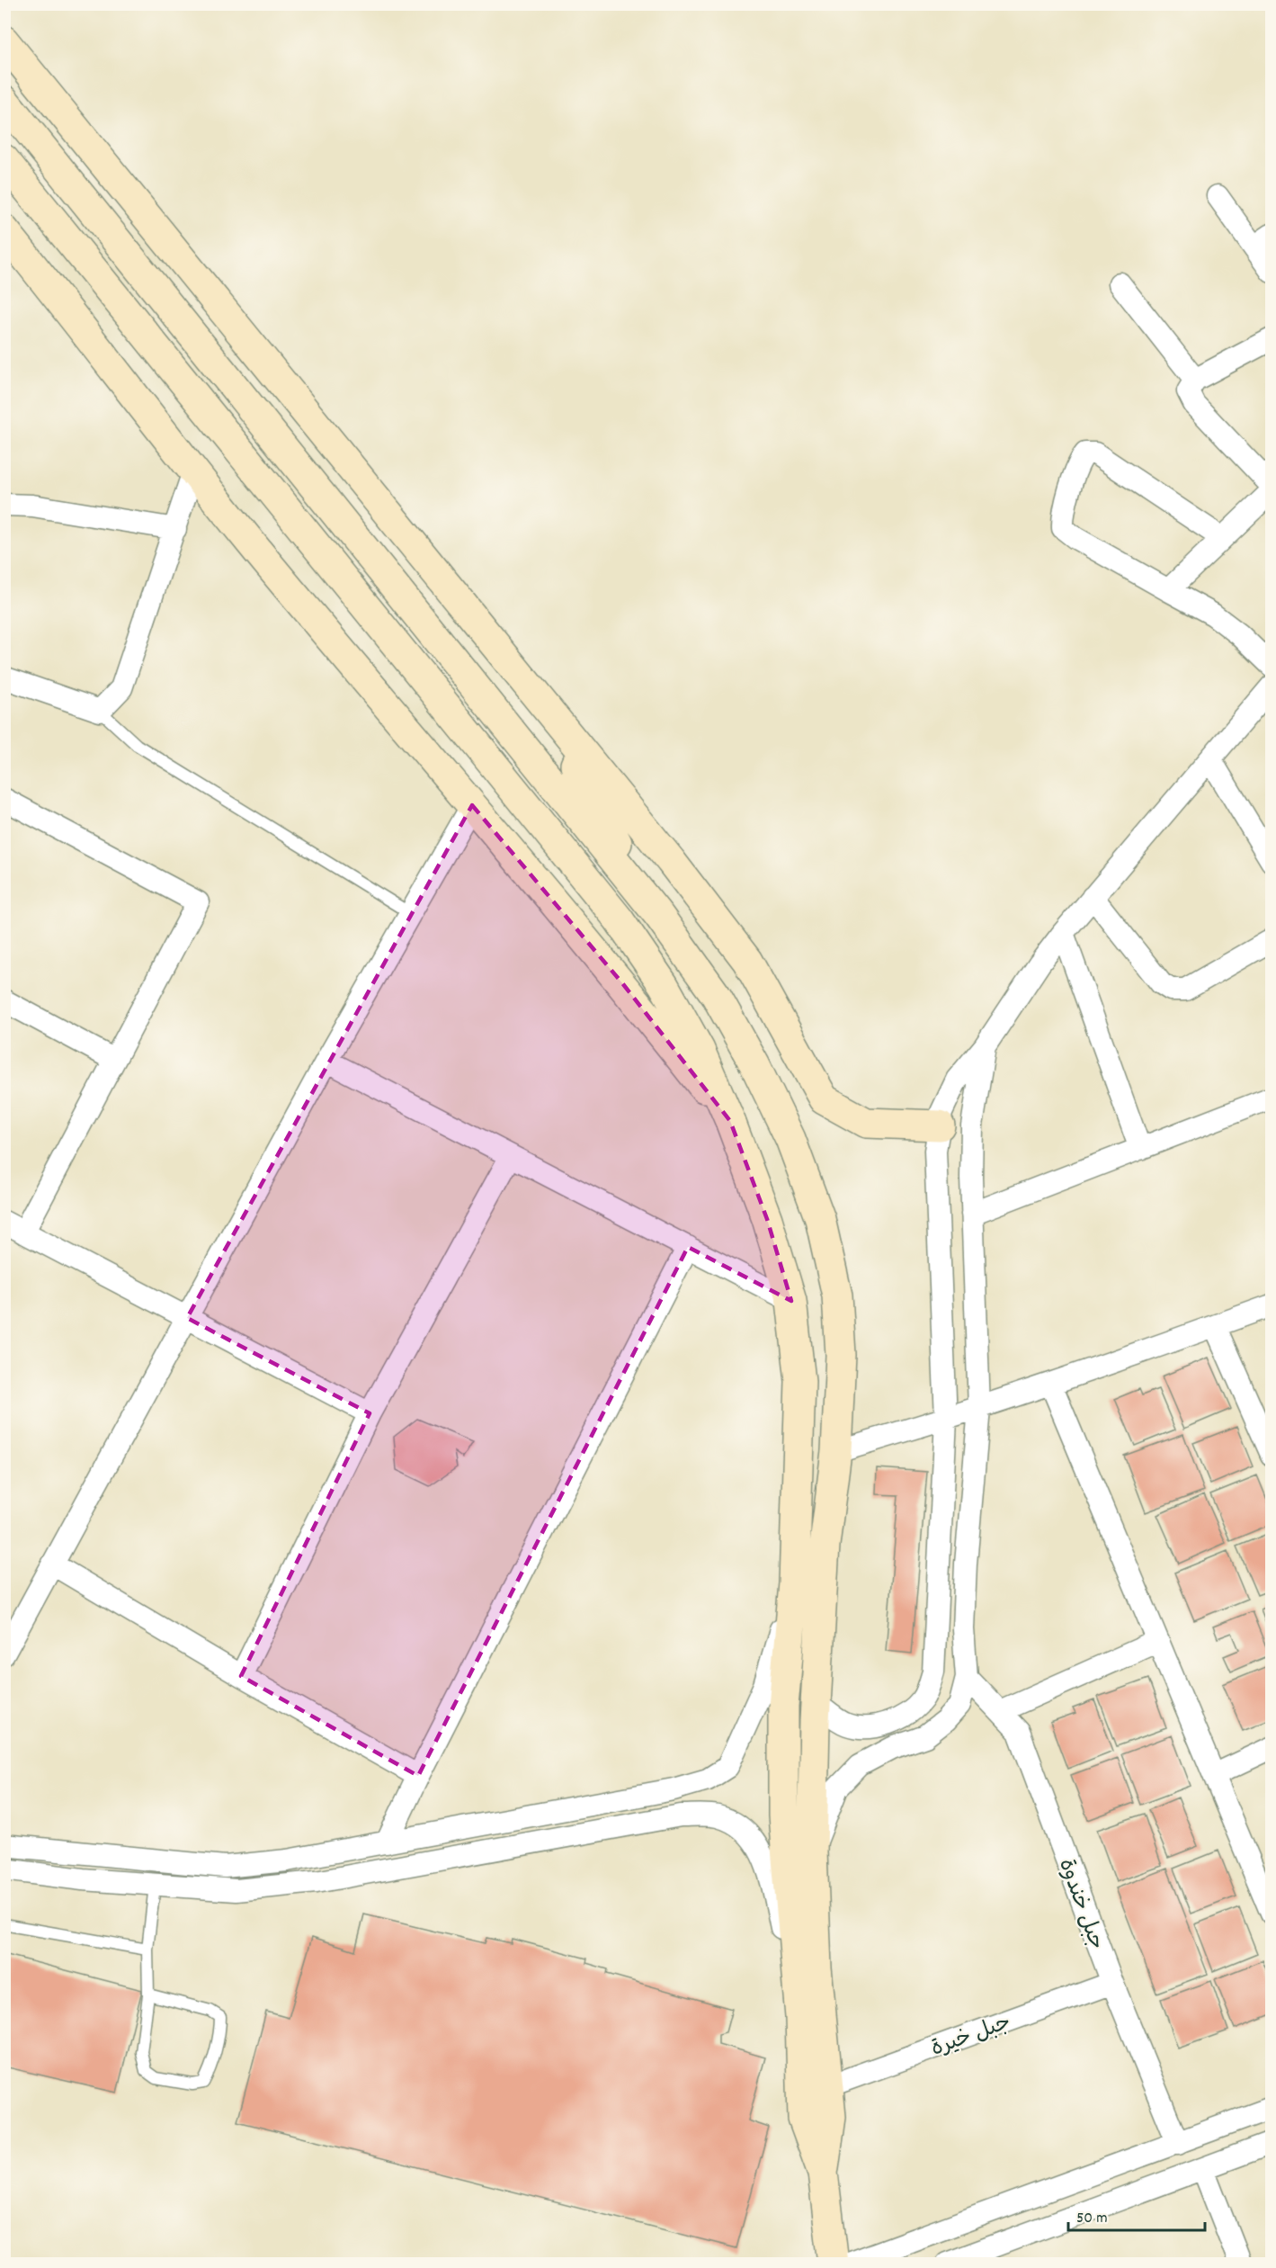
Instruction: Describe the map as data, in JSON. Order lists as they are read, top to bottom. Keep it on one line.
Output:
{"streets":{"street":["جبل خندوة","جبل خيرة"]},"crossings":[["جبل خندوة","جبل خيرة"]],"scale_bar":"50 m"}
